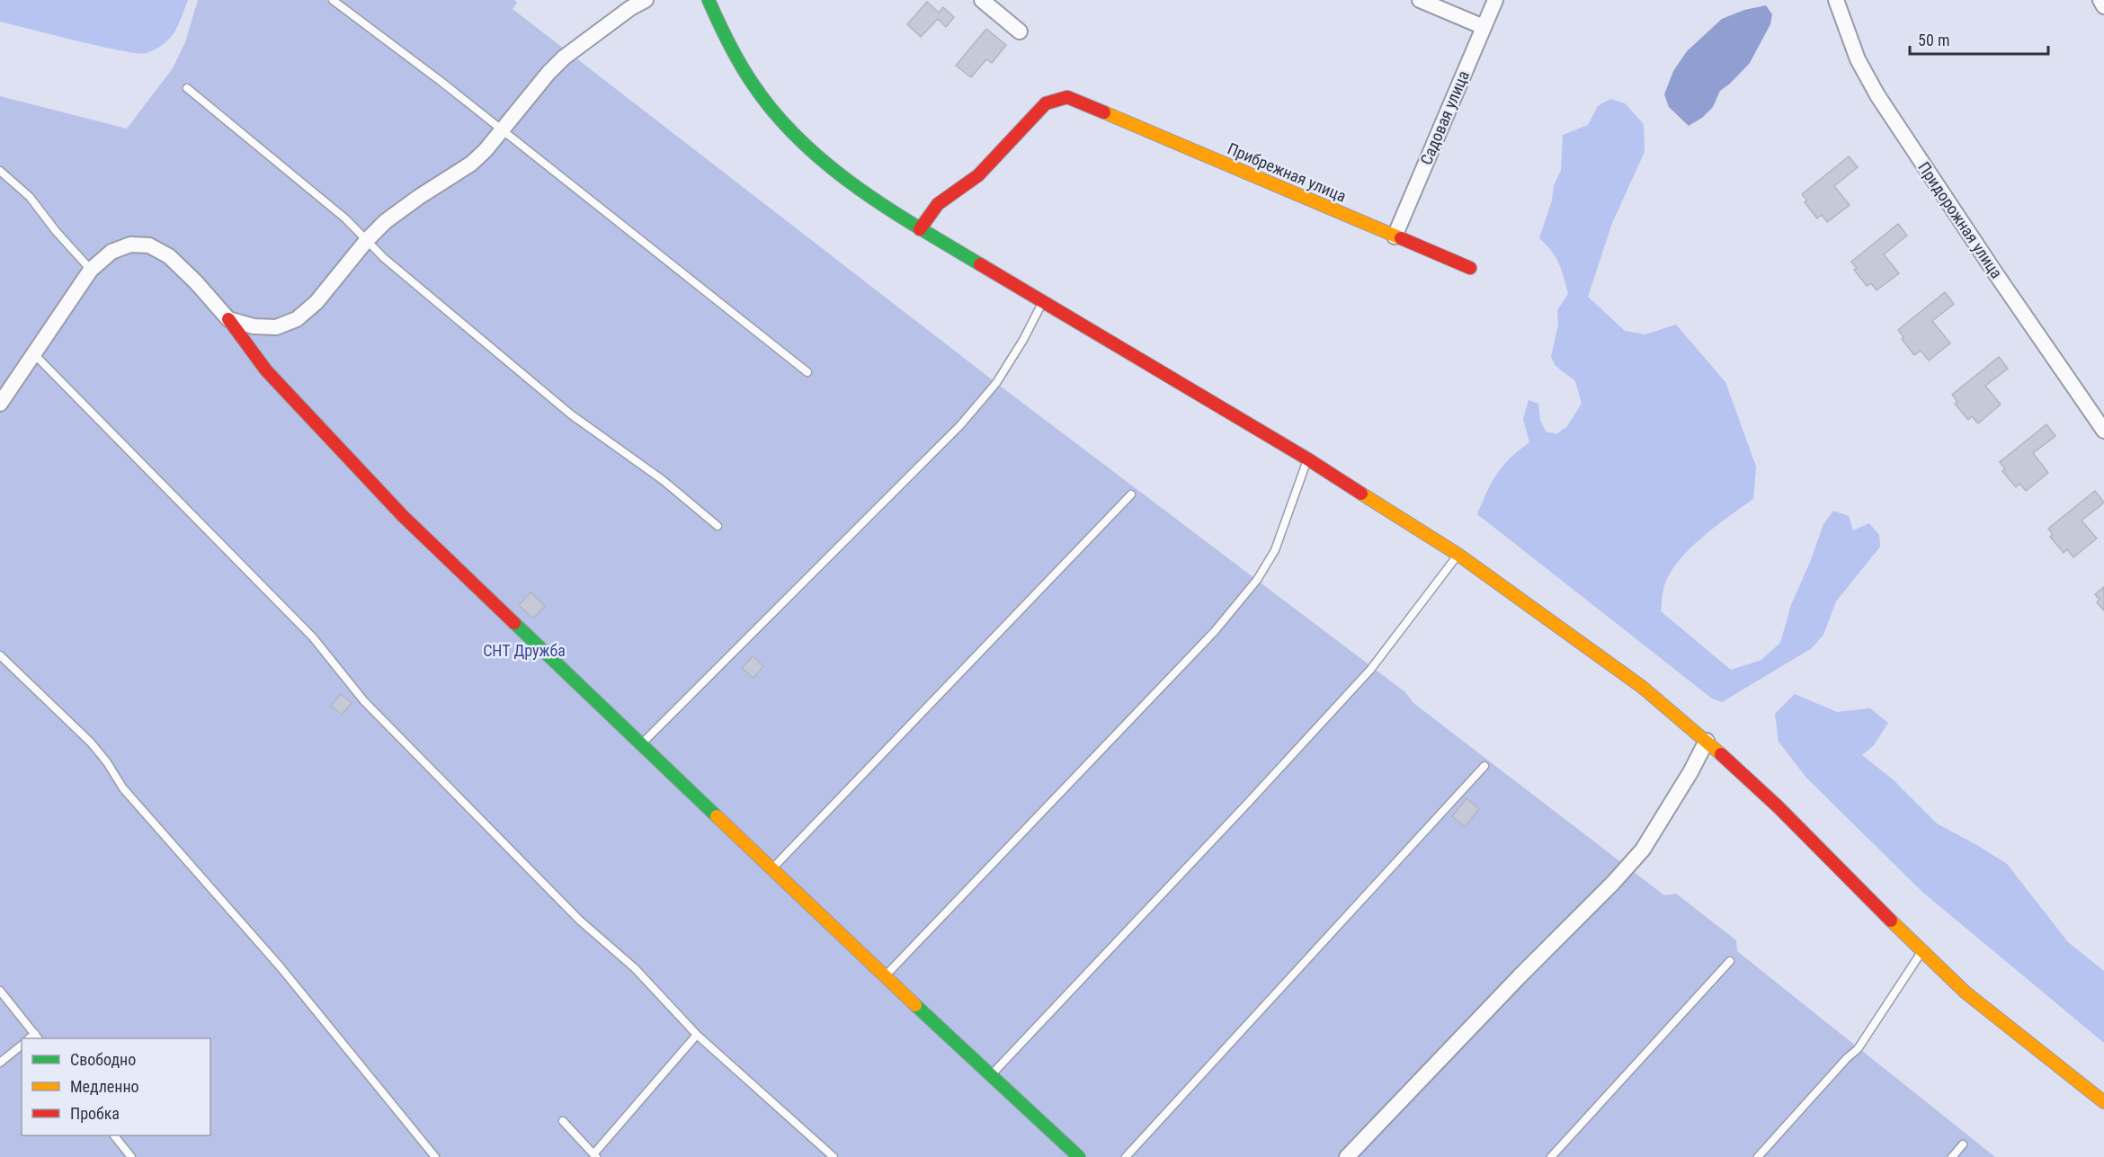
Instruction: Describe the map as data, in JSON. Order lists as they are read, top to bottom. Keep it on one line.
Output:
{"streets":{"street":["Садовая улица","Прибрежная улица","Придорожная улица"]},"crossings":[["Садовая улица","Прибрежная улица"]],"parks":["СНТ Дружба"],"legend":["Свободно","Медленно","Пробка"],"scale_bar":"50 m"}
